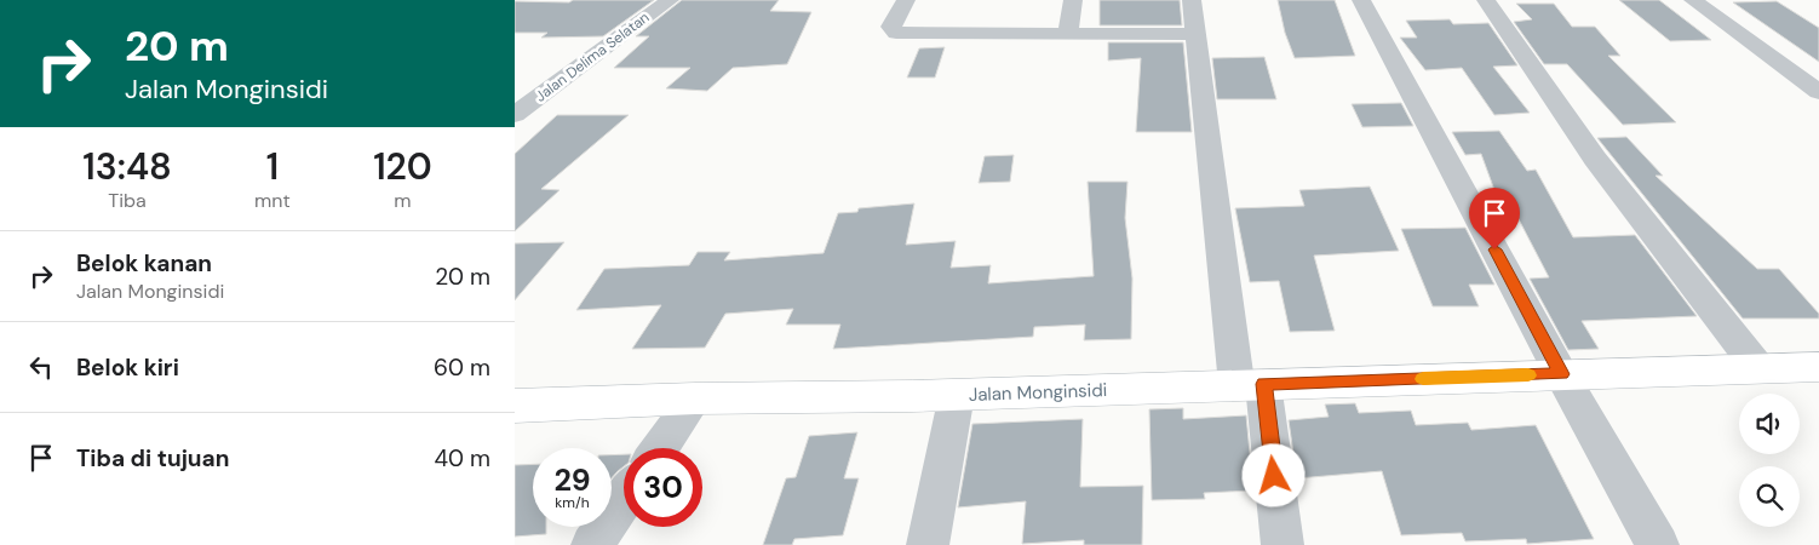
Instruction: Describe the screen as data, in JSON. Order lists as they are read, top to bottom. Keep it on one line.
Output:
{"streets":{"street":["Jalan Delima Selatan","Jalan Monginsidi"]},"page":{"turn":["20 m","Jalan Monginsidi"],"eta":["13:48","Tiba","1","mnt","120","m"],"list":[{"name":"Belok kanan","note":"Jalan Monginsidi","value":"20 m"},{"name":"Belok kiri","value":"60 m"},{"name":"Tiba di tujuan","value":"40 m"}],"speed":"29 km/h","limit":"30"}}
